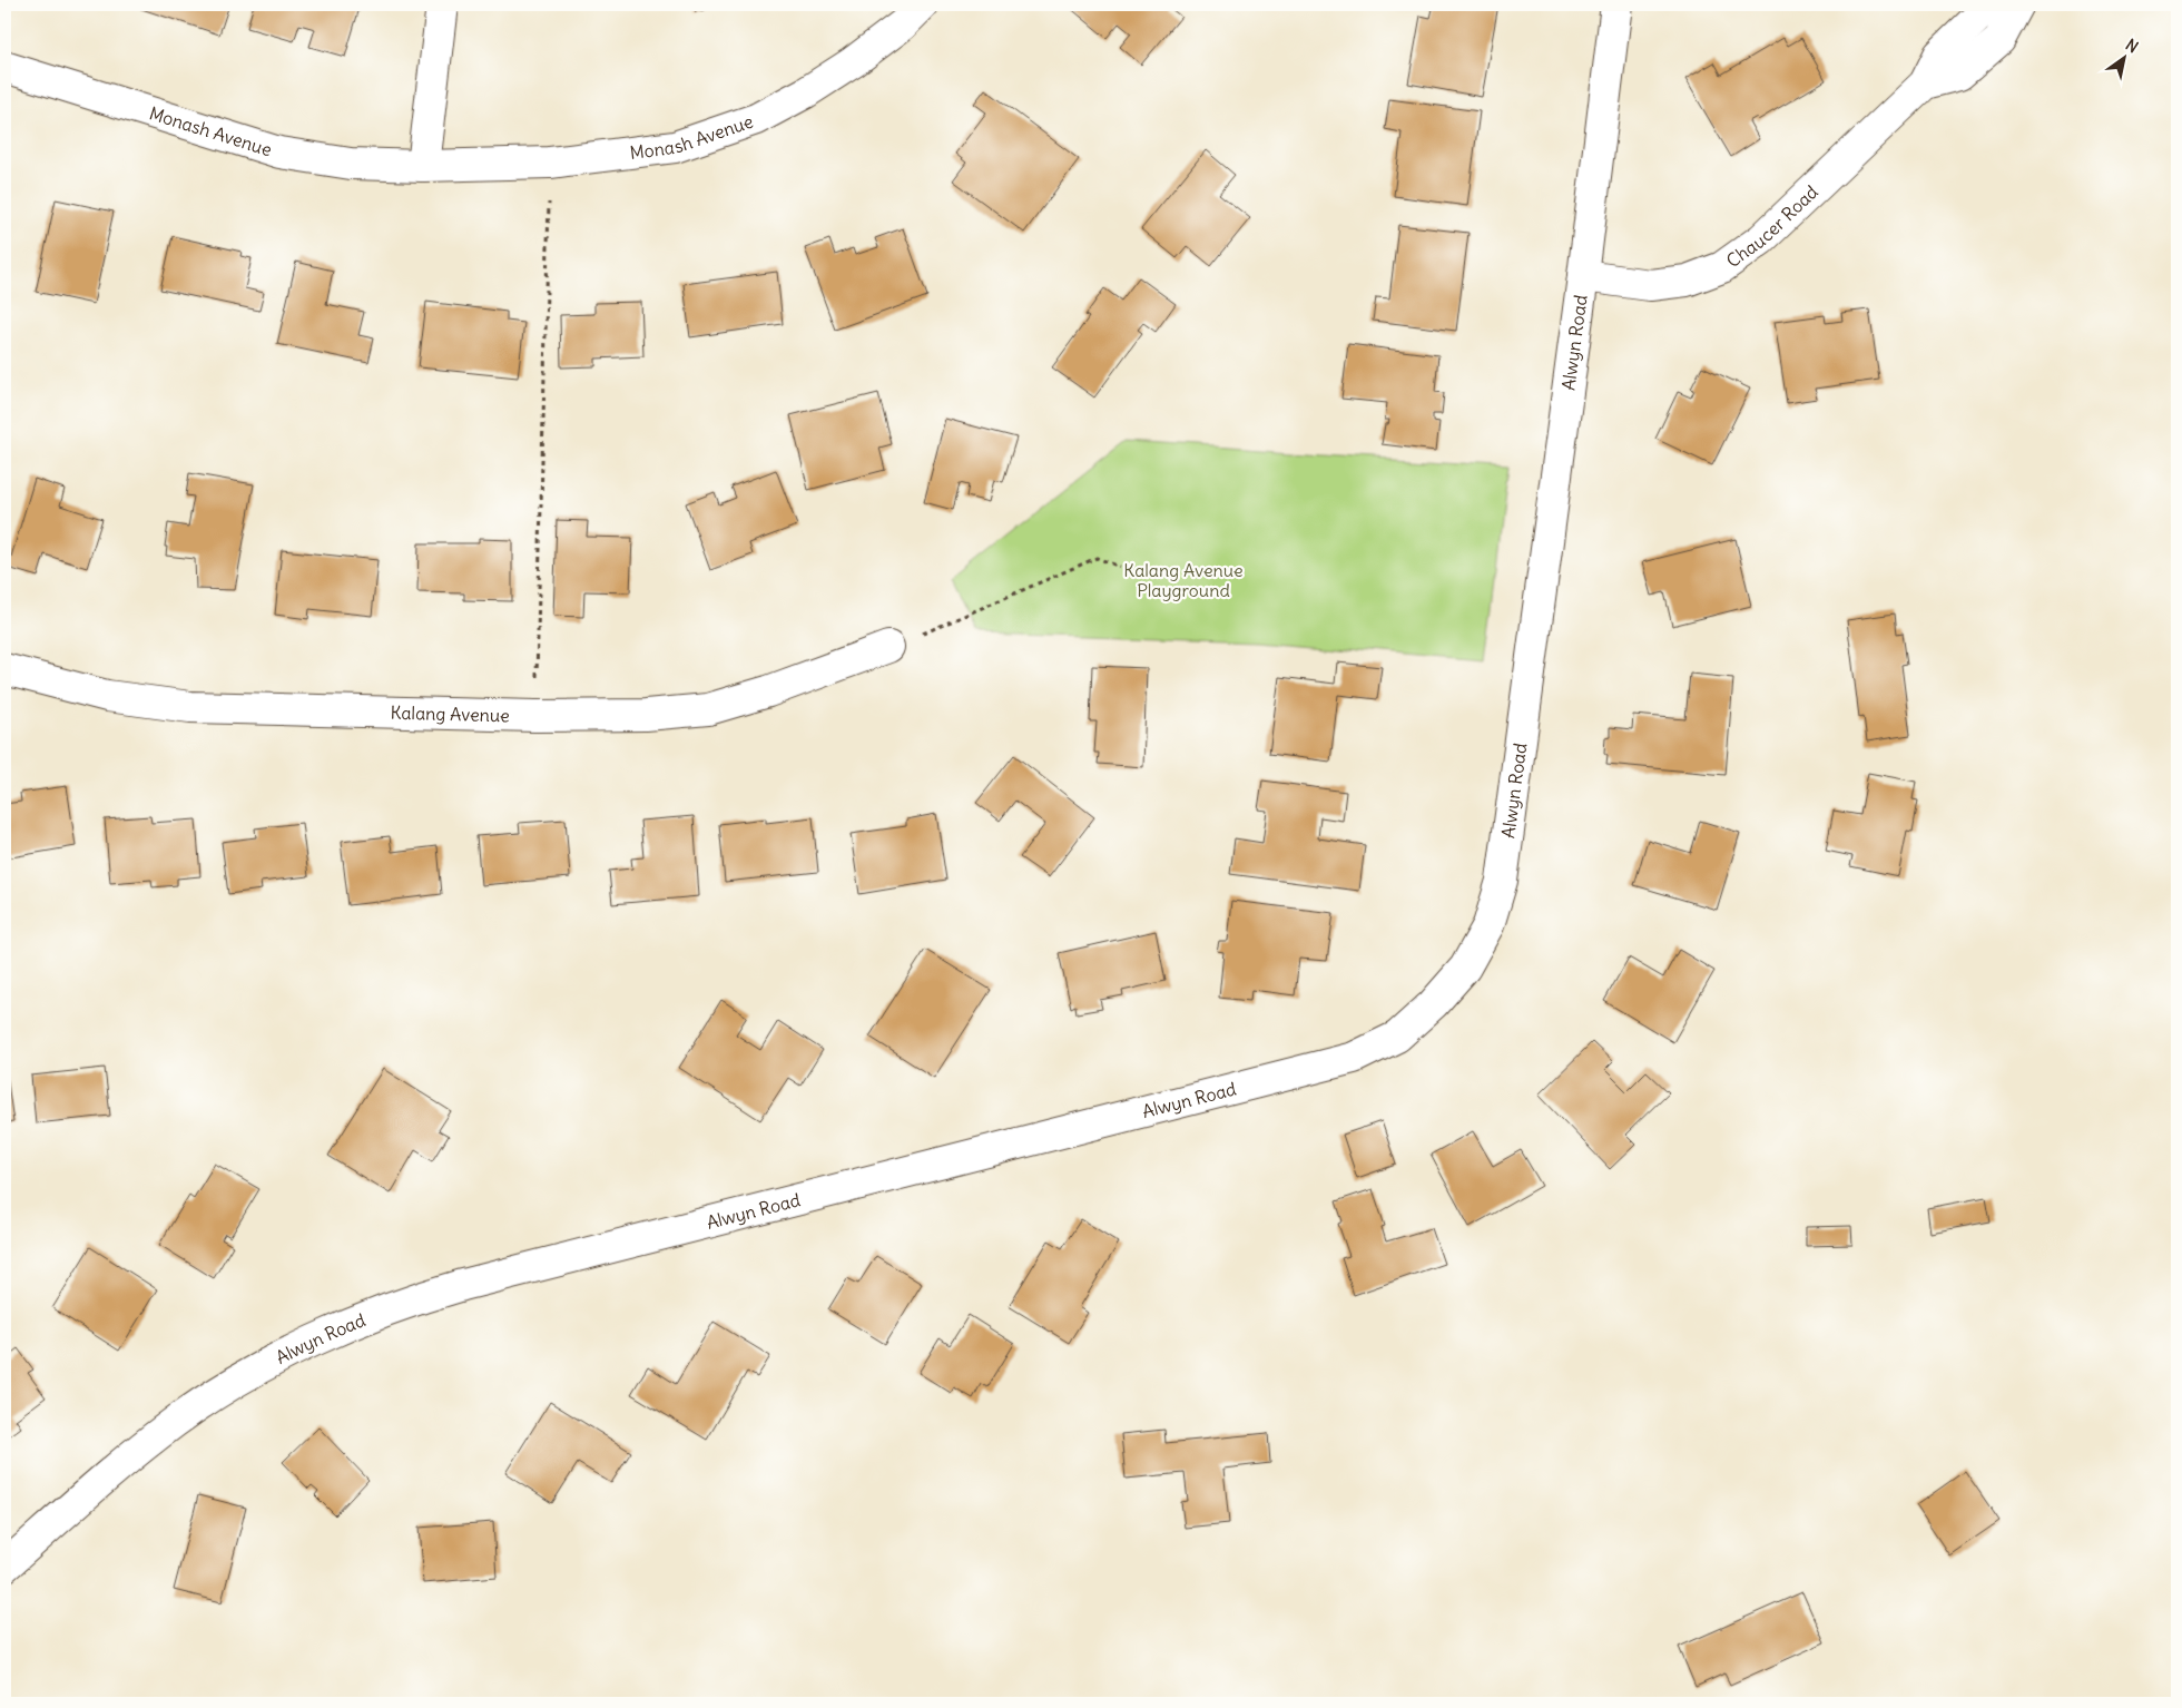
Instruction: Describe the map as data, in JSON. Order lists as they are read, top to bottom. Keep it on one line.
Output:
{"streets":{"street":["Monash Avenue","Chaucer Road","Alwyn Road","Kalang Avenue"]},"crossings":[["Chaucer Road","Alwyn Road"]],"parks":["Kalang Avenue Playground"],"north":"top right"}
